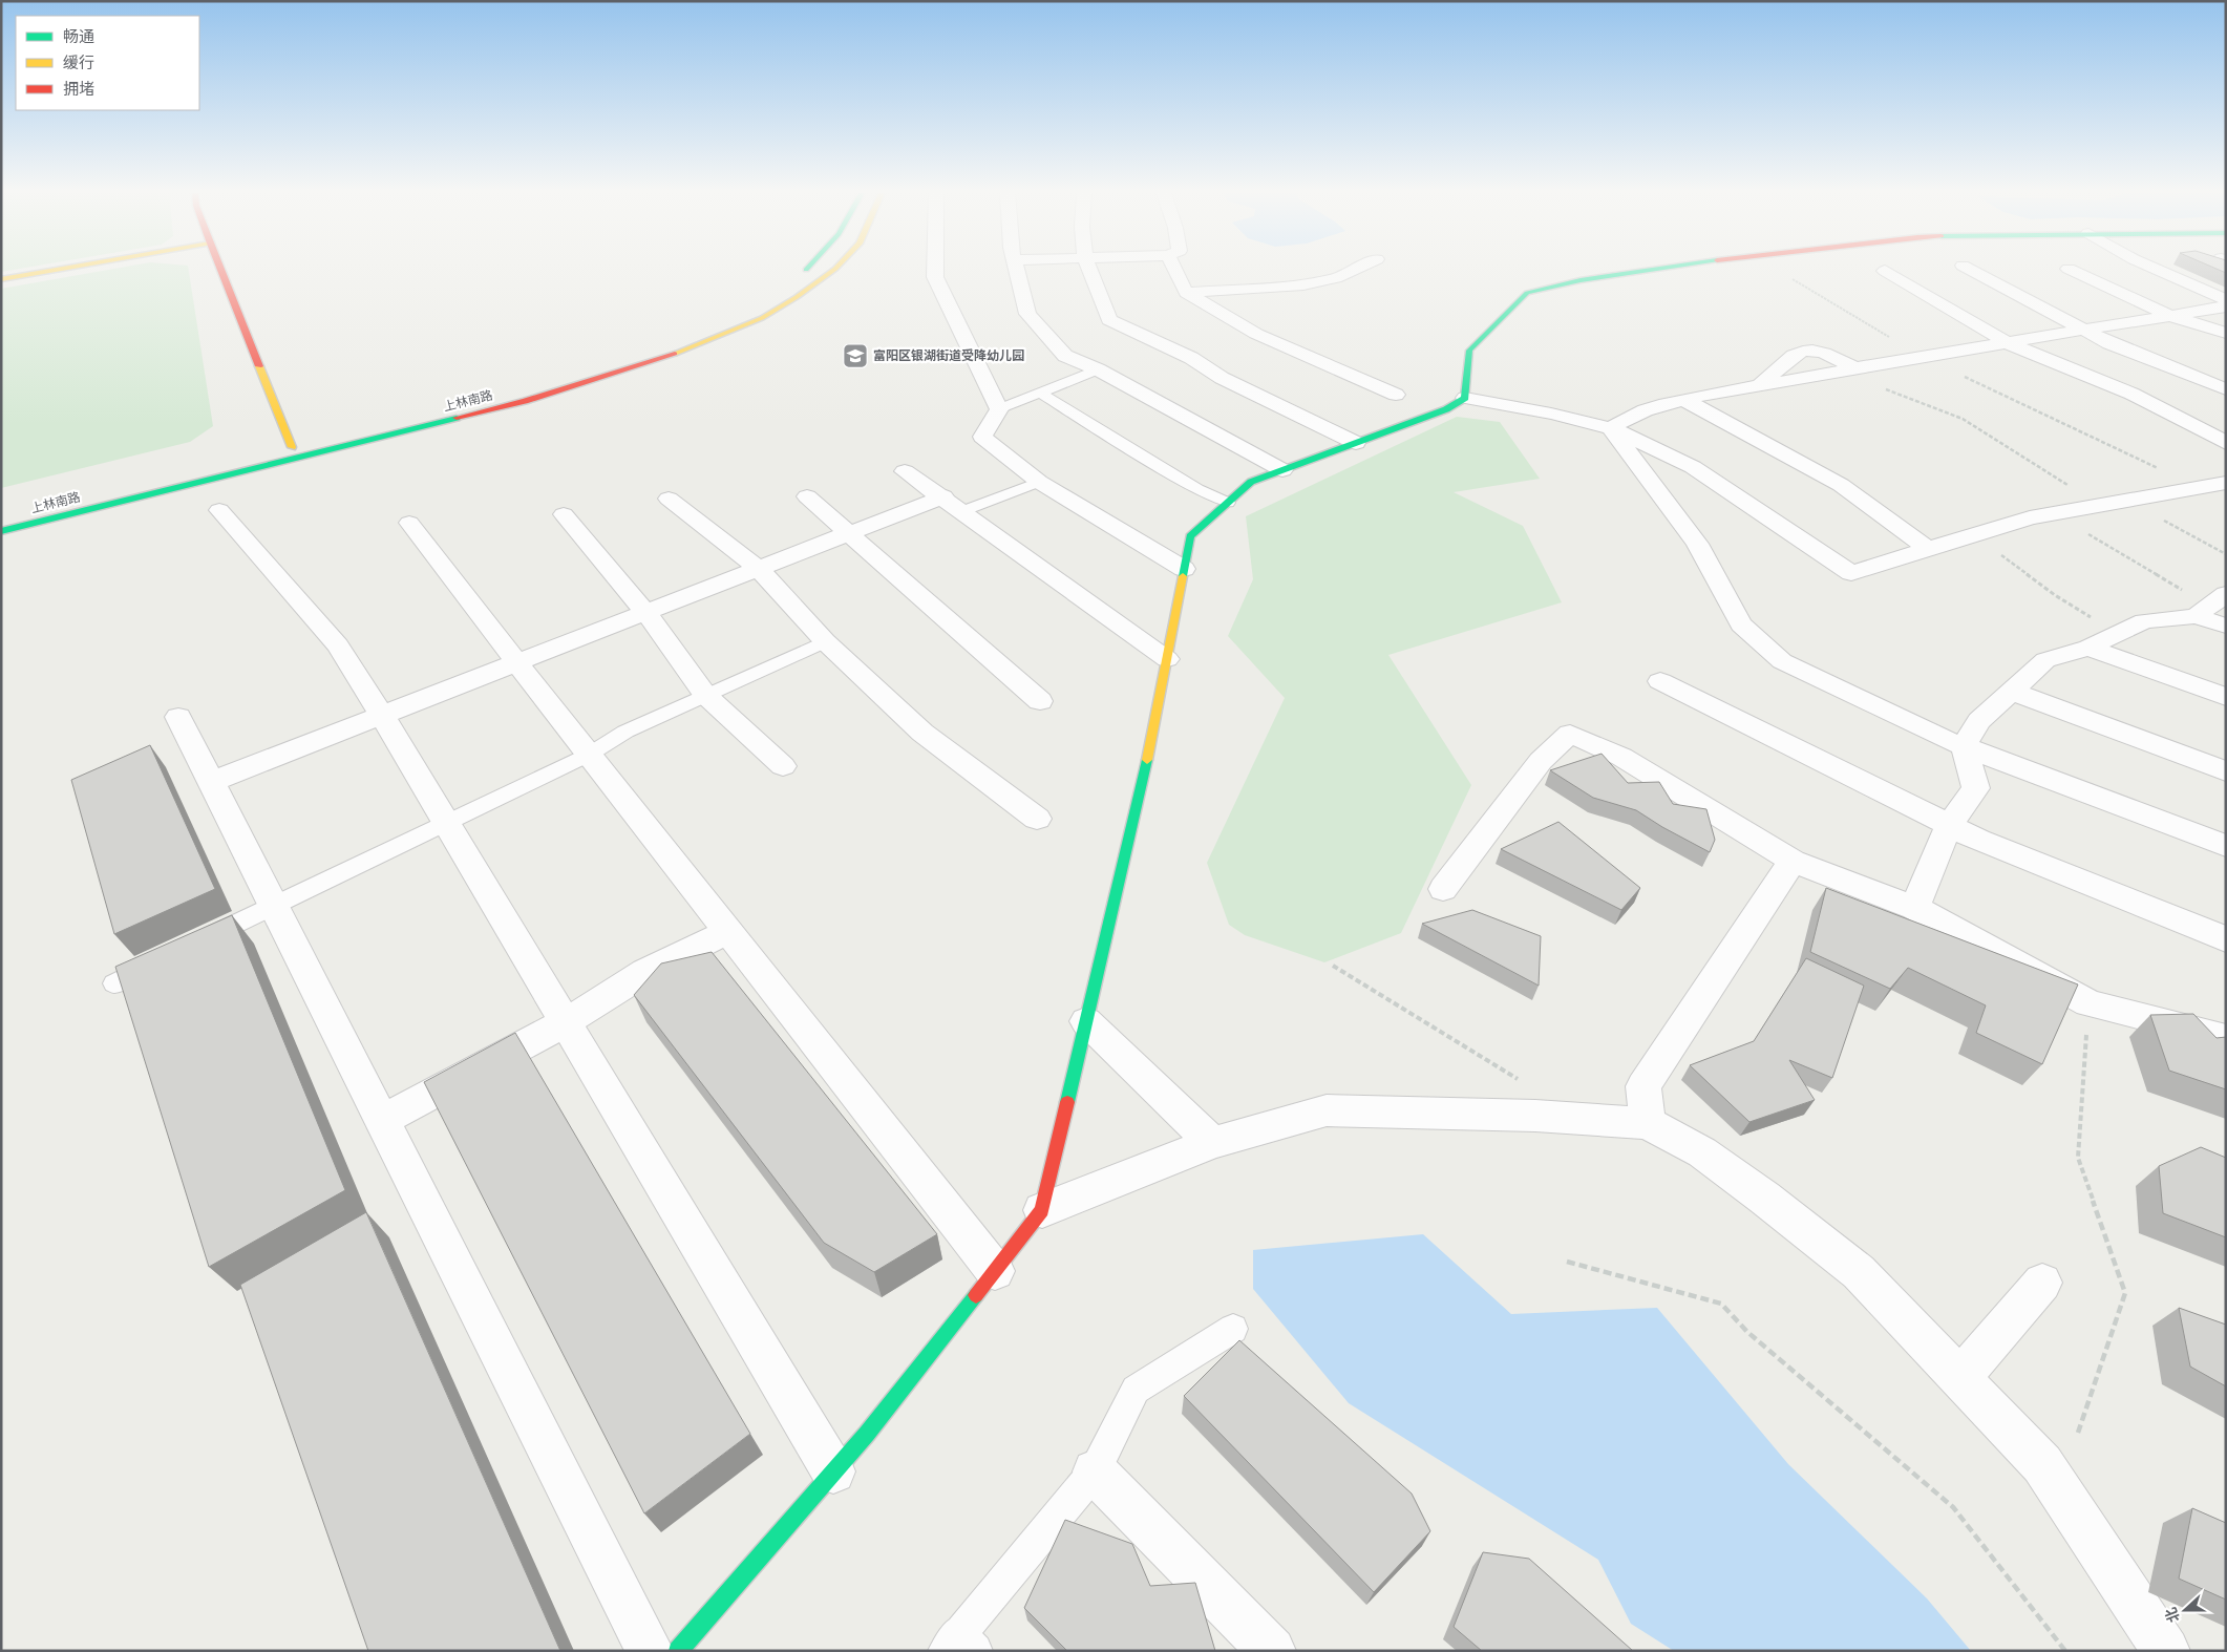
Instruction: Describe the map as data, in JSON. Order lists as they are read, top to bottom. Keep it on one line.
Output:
{"streets":{"street":["上林南路"]},"places":{"school or university":["富阳区银湖街道受降幼儿园"]},"legend":["畅通","缓行","拥堵"],"north":"left"}
